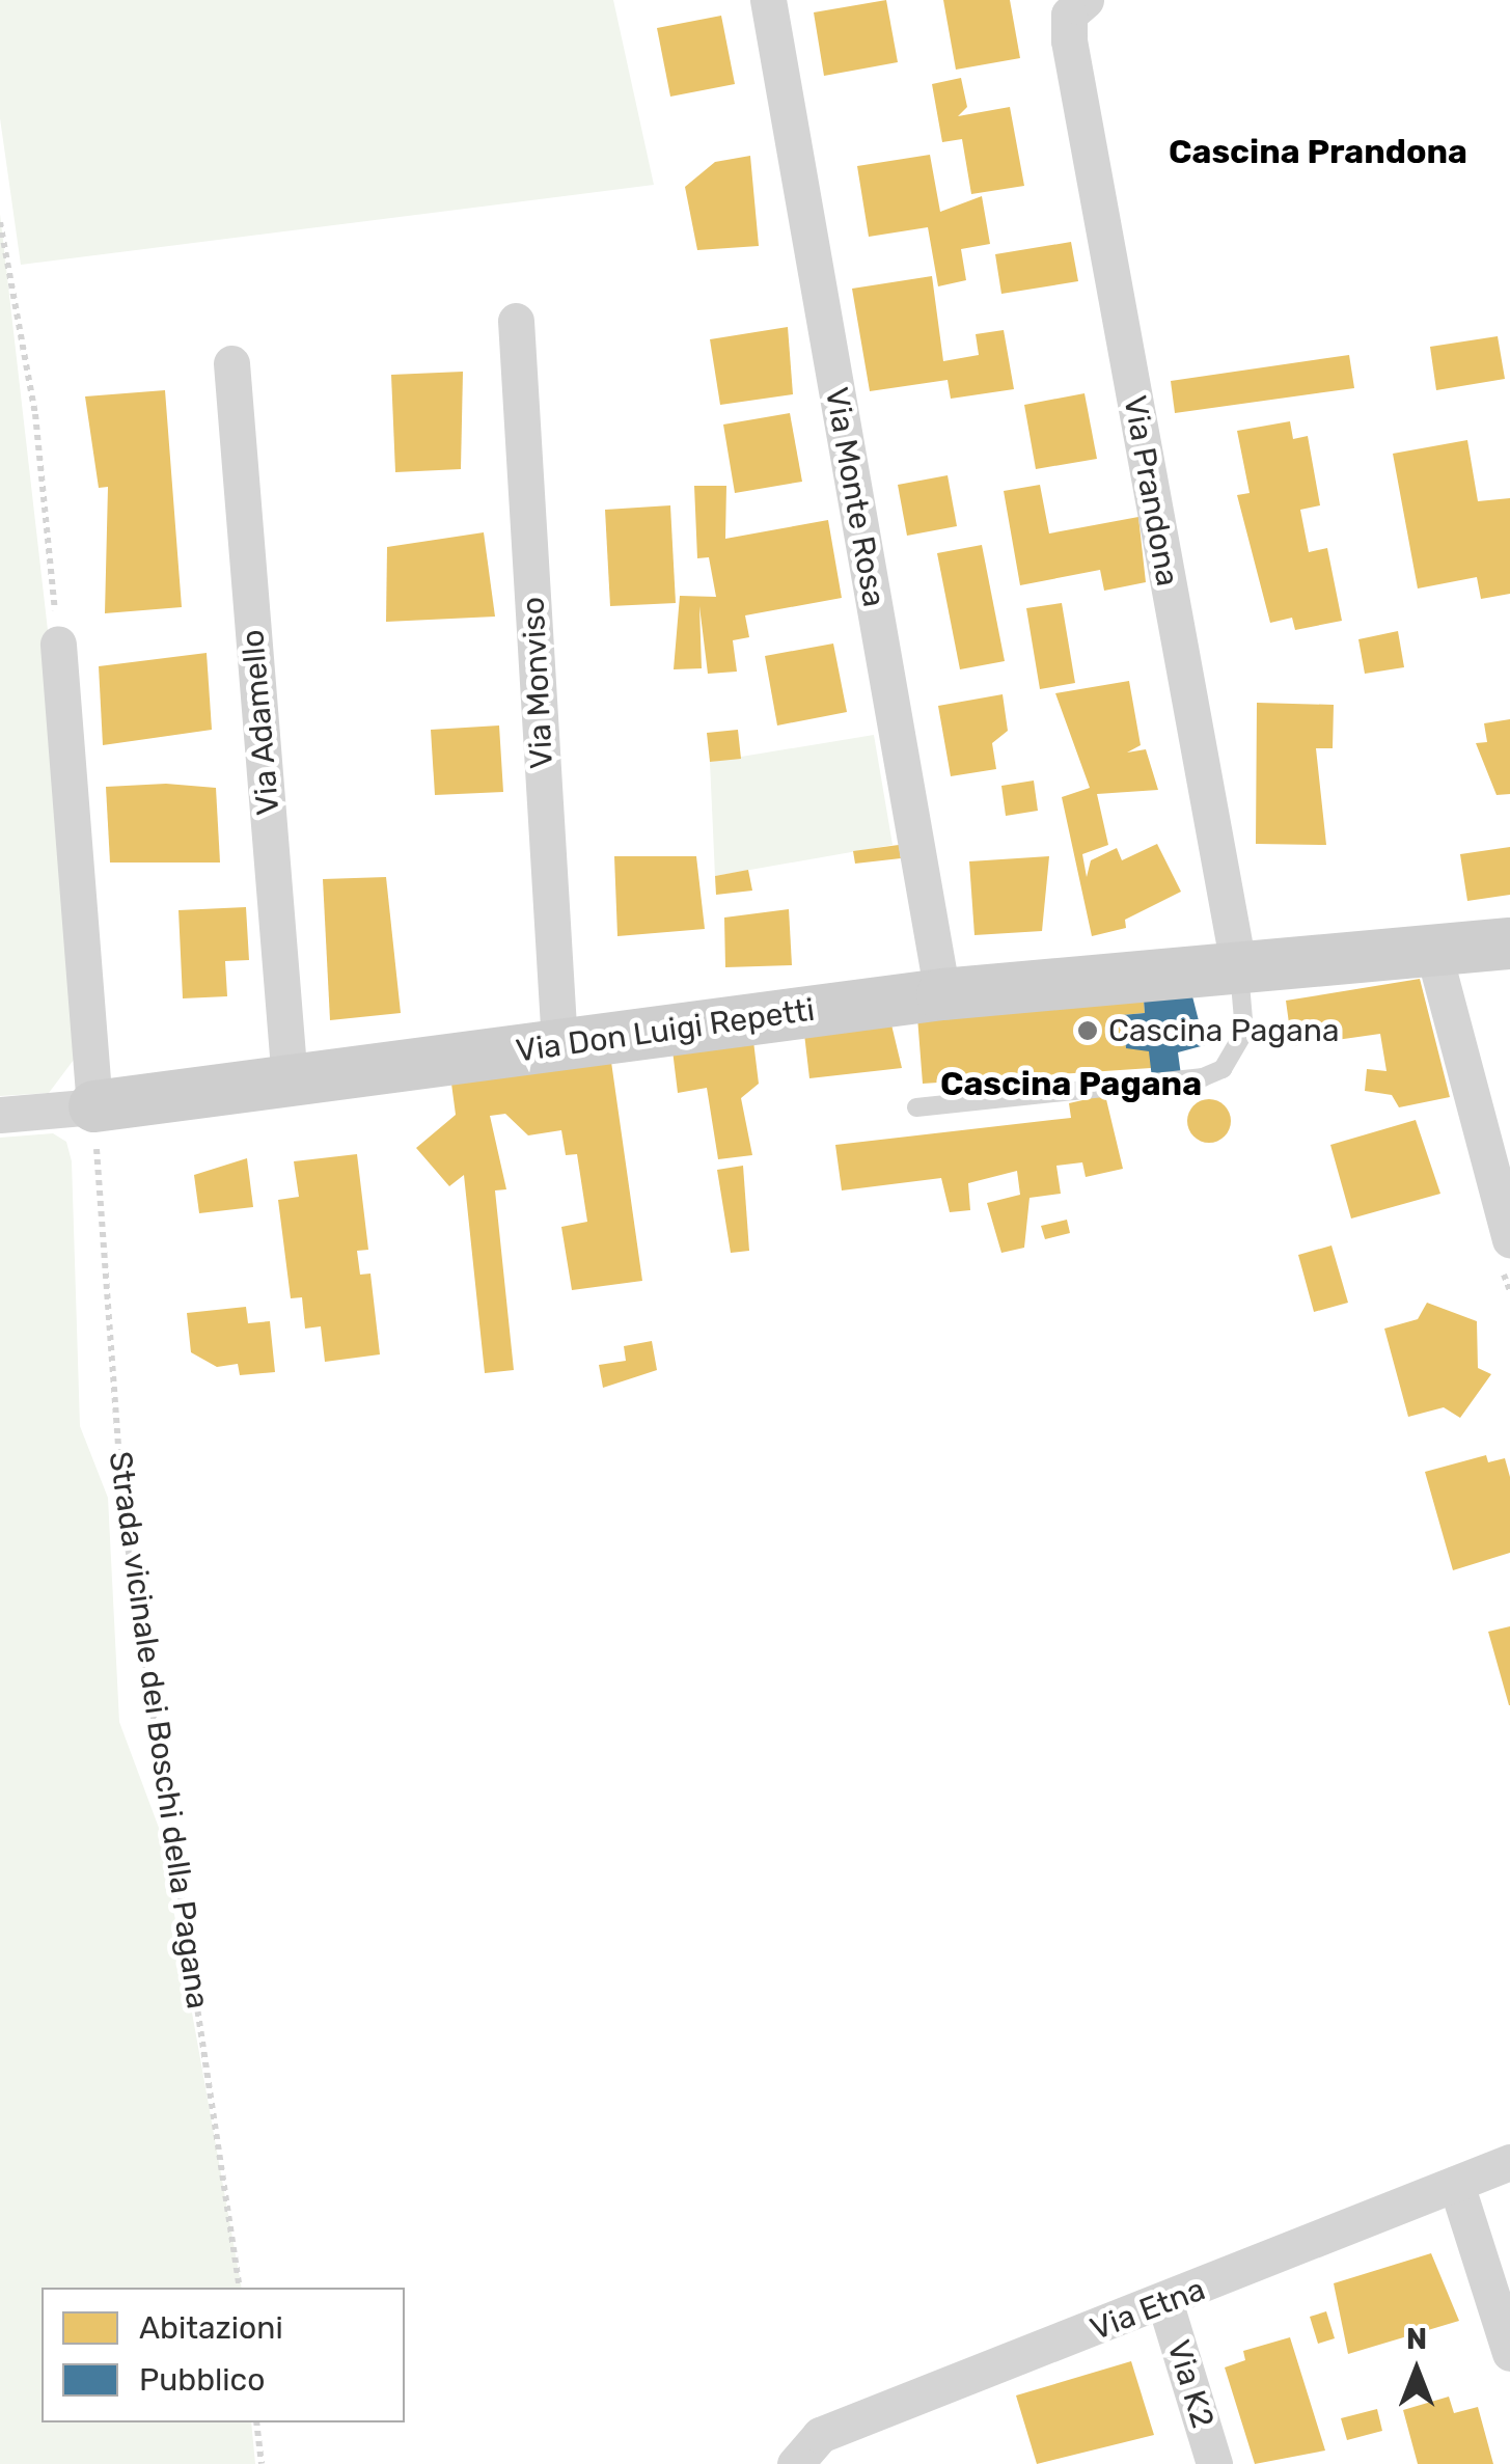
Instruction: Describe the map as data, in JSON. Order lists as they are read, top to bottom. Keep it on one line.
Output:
{"streets":{"street":["Via Prandona","Via Monte Rosa","Via Monviso","Via Adamello","Via Don Luigi Repetti","Via Etna","Via K2"],"path":["Strada vicinale dei Boschi della Pagana"]},"crossings":[["Via Prandona","Via Don Luigi Repetti"],["Via Monte Rosa","Via Don Luigi Repetti"],["Via Monviso","Via Don Luigi Repetti"],["Via Adamello","Via Don Luigi Repetti"],["Via Don Luigi Repetti","Strada vicinale dei Boschi della Pagana"],["Via Etna","Via K2"]],"districts":["Cascina Prandona","Cascina Pagana"],"places":["Cascina Pagana"],"legend":["Abitazioni","Pubblico"],"north":"top"}
